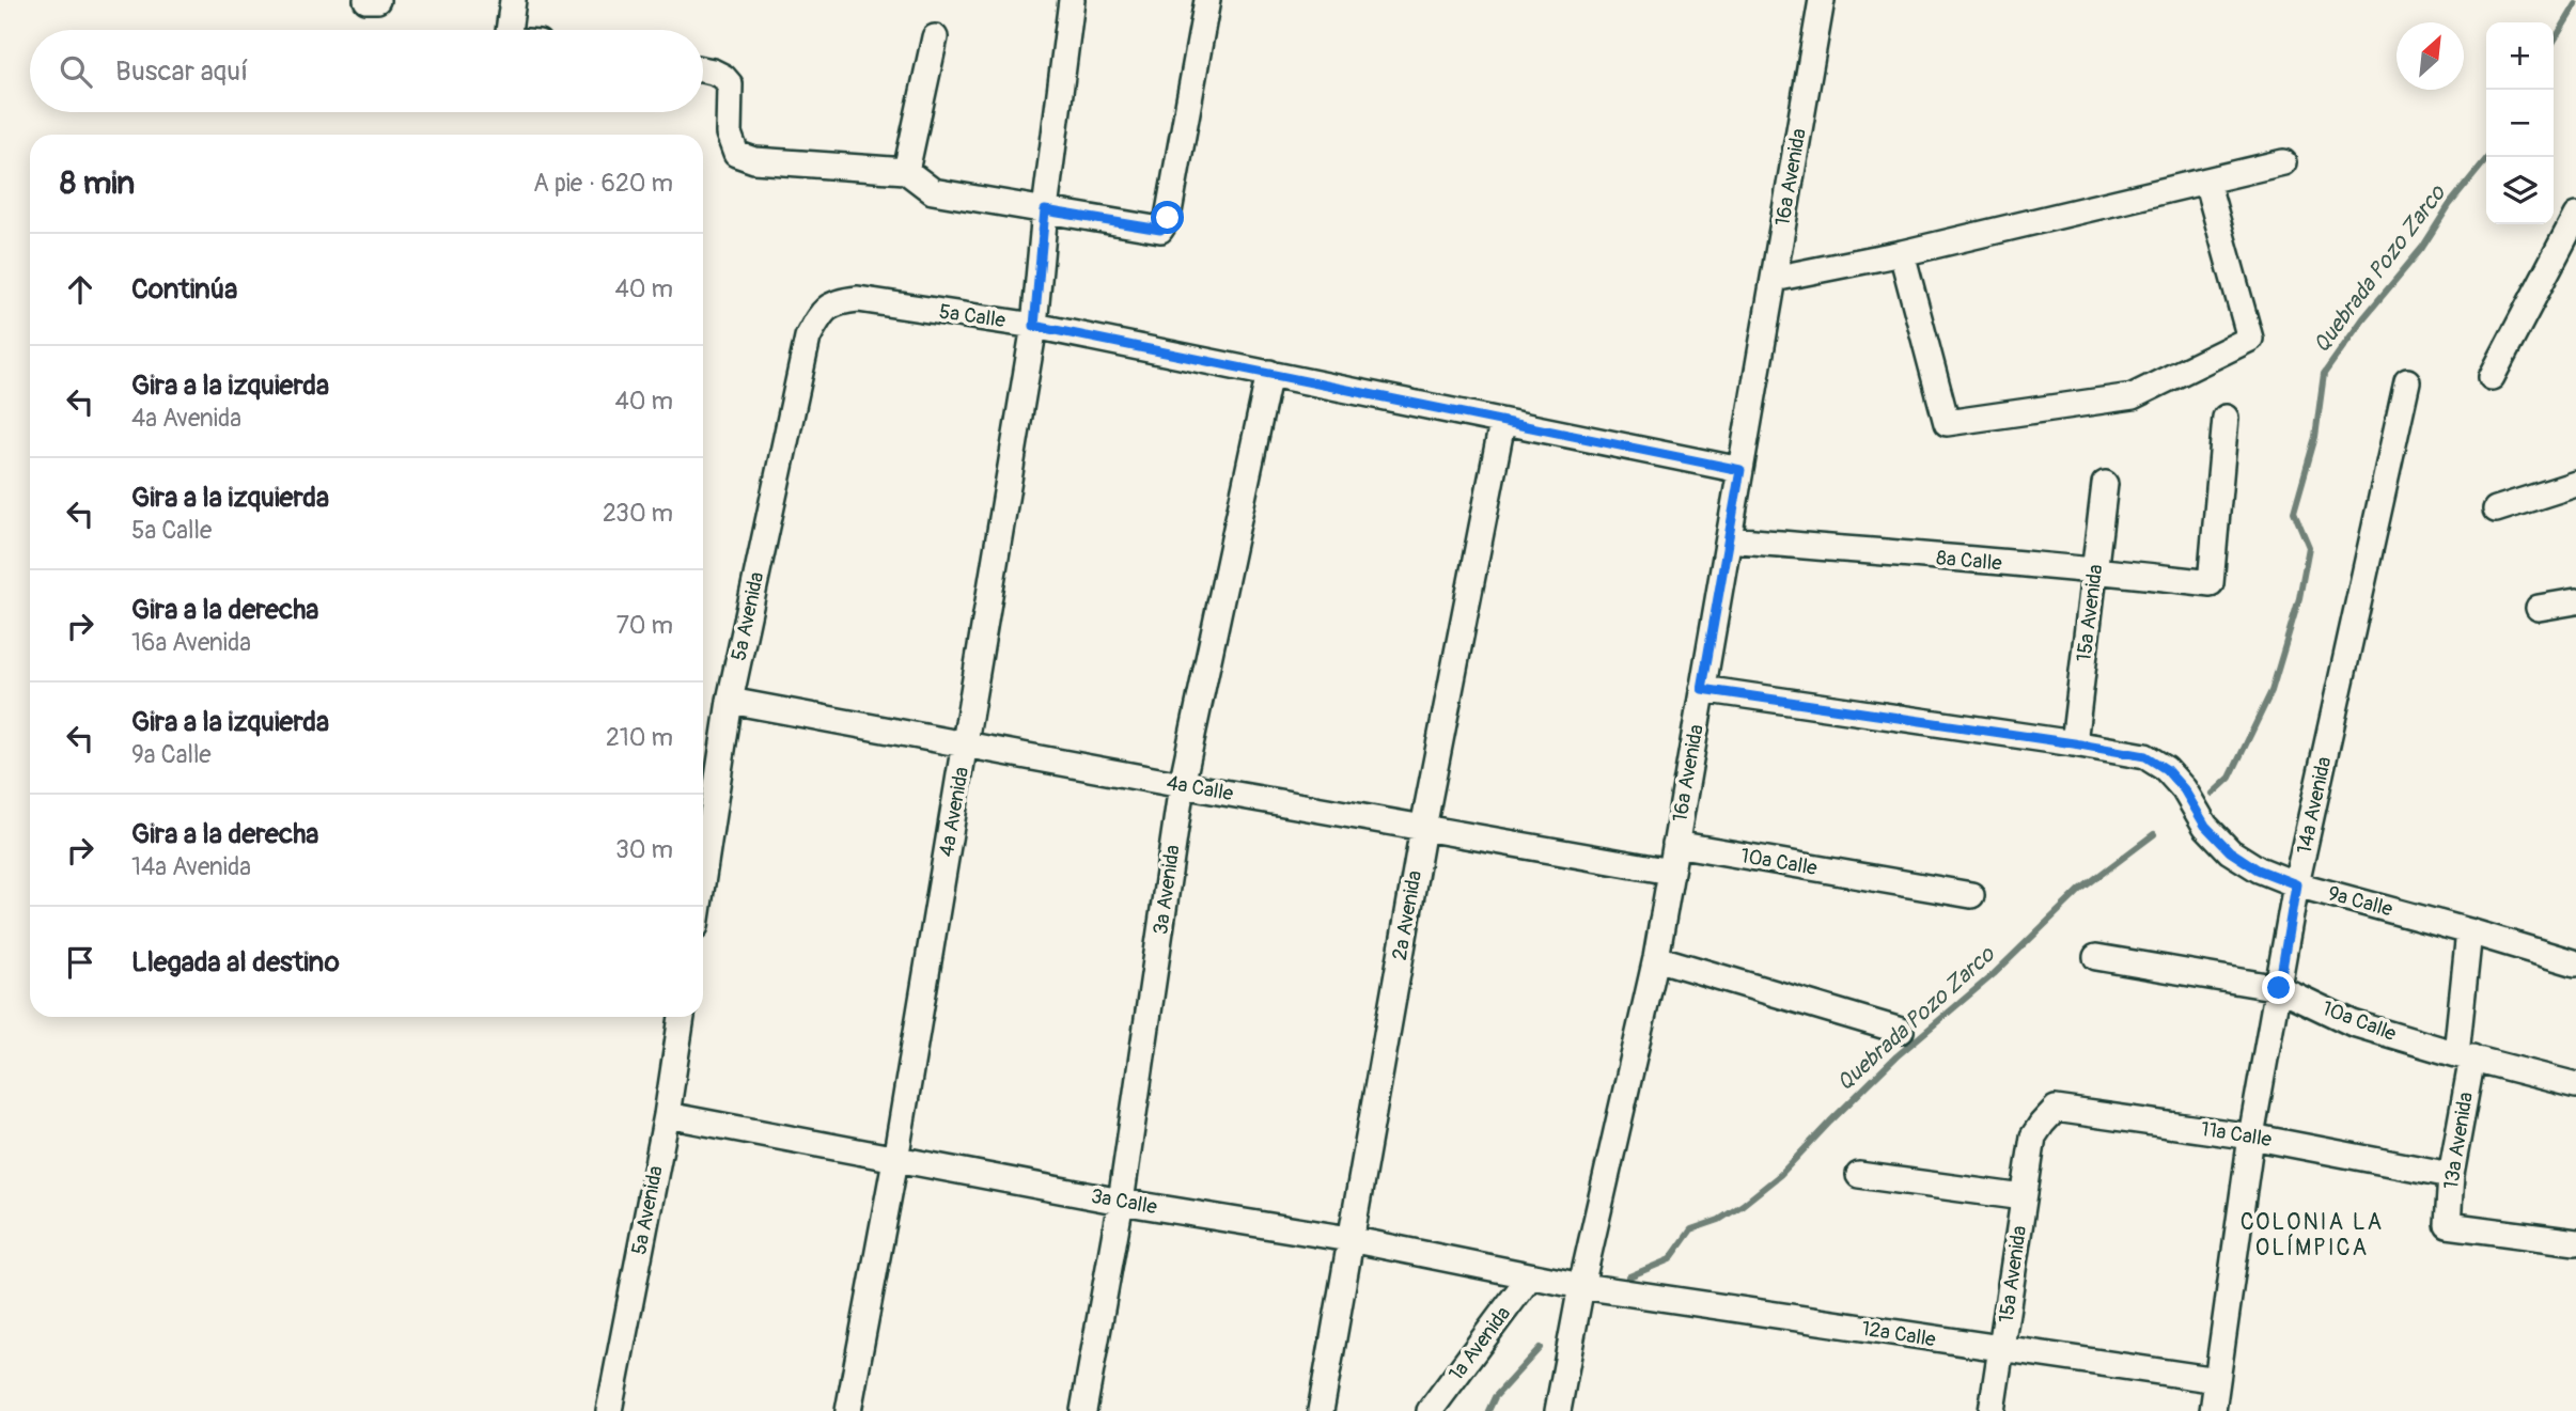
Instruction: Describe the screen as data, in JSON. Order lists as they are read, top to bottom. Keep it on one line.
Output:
{"streets":{"street":["16a Avenida","5a Calle","8a Calle","15a Avenida","5a Avenida","4a Calle","14a Avenida","4a Avenida","10a Calle","3a Avenida","9a Calle","2a Avenida","11a Calle","13a Avenida","3a Calle","12a Calle","1a Avenida"]},"crossings":[["16a Avenida","5a Calle"],["16a Avenida","8a Calle"],["16a Avenida","4a Calle"],["16a Avenida","10a Calle"],["16a Avenida","9a Calle"],["16a Avenida","3a Calle"],["16a Avenida","12a Calle"],["5a Calle","5a Avenida"],["5a Calle","4a Avenida"],["5a Calle","3a Avenida"],["5a Calle","2a Avenida"],["8a Calle","15a Avenida"],["15a Avenida","9a Calle"],["15a Avenida","11a Calle"],["15a Avenida","12a Calle"],["5a Avenida","4a Calle"],["5a Avenida","3a Calle"],["4a Calle","4a Avenida"],["4a Calle","3a Avenida"],["4a Calle","2a Avenida"],["14a Avenida","10a Calle"],["14a Avenida","9a Calle"],["14a Avenida","11a Calle"],["14a Avenida","12a Calle"],["4a Avenida","3a Calle"],["10a Calle","13a Avenida"],["3a Avenida","3a Calle"],["9a Calle","13a Avenida"],["2a Avenida","3a Calle"],["11a Calle","13a Avenida"],["3a Calle","12a Calle"],["3a Calle","1a Avenida"]],"districts":["COLONIA LA OLÍMPICA"],"water":["Quebrada Pozo Zarco"],"north":"top right","page":{"map_buttons":["+","−"],"search":"Buscar aquí","heading":["8 min","A pie · 620 m"],"list":[["Continúa","40 m"],["Gira a la izquierda","4a Avenida","40 m"],["Gira a la izquierda","5a Calle","230 m"],["Gira a la derecha","16a Avenida","70 m"],["Gira a la izquierda","9a Calle","210 m"],["Gira a la derecha","14a Avenida","30 m"],"Llegada al destino"]}}
